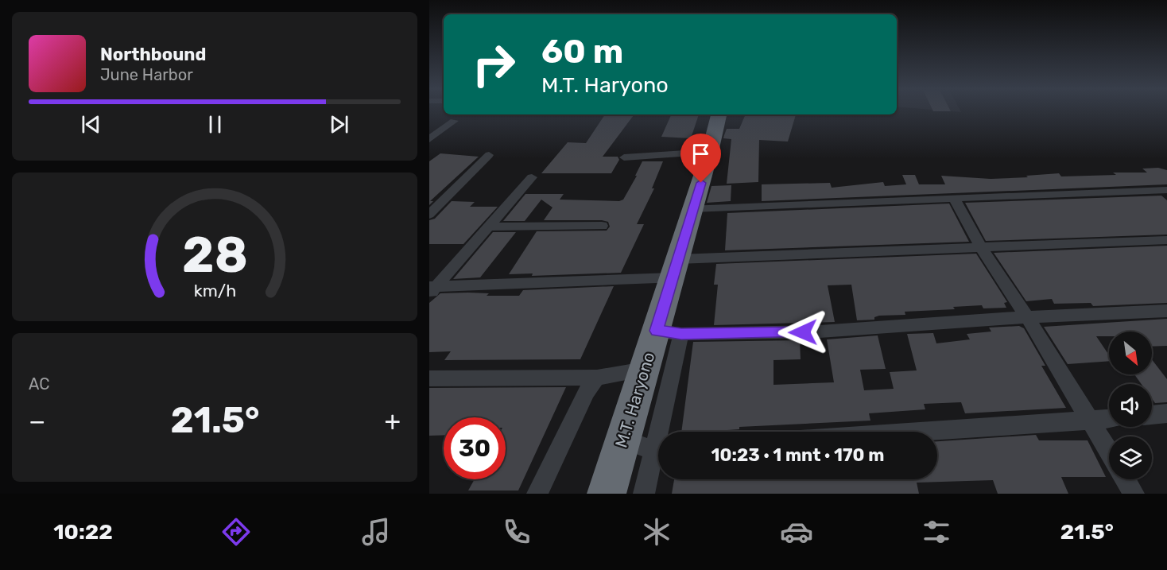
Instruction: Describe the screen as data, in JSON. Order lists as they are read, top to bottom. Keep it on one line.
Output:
{"streets":{"highway":["M.T. Haryono"]},"north":"bottom right","page":{"turn":["60 m","M.T. Haryono"],"song":["Northbound","June Harbor"],"tile":"AC","heat":["−","21.5°","+"],"limit":"30","trip":"10:23 · 1 mnt · 170 m","tabs":["10:22","21.5°"],"gauge":["28","km/h"]}}
